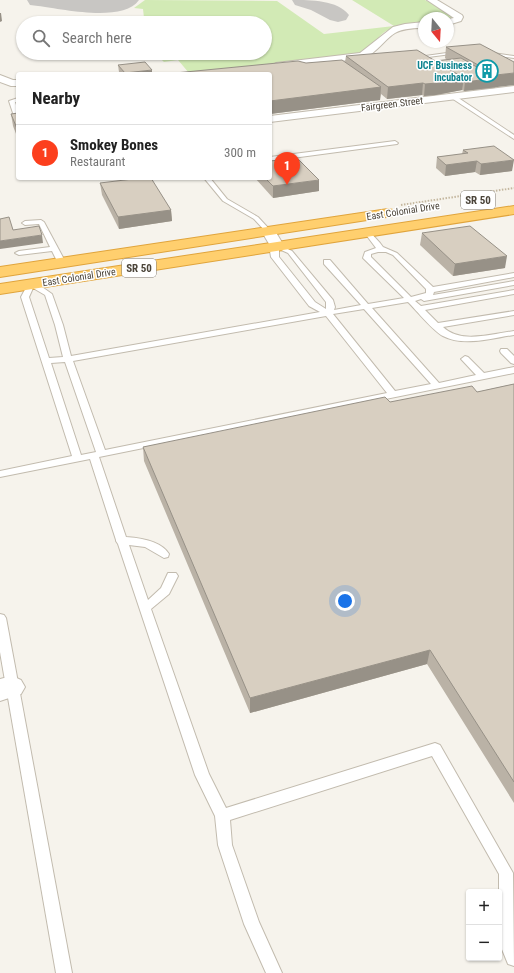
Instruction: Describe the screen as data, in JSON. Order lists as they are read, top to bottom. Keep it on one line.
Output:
{"streets":{"highway":["SR 50","East Colonial Drive"],"street":["Fairgreen Street"]},"places":{"building":["UCF Business incubator"]},"north":"bottom","page":{"search":"Search here","heading":"Nearby","list":[{"mark":"1","name":"Smokey Bones","note":"Restaurant","value":"300 m"}],"pins":"1","map_buttons":["+","−"]}}
